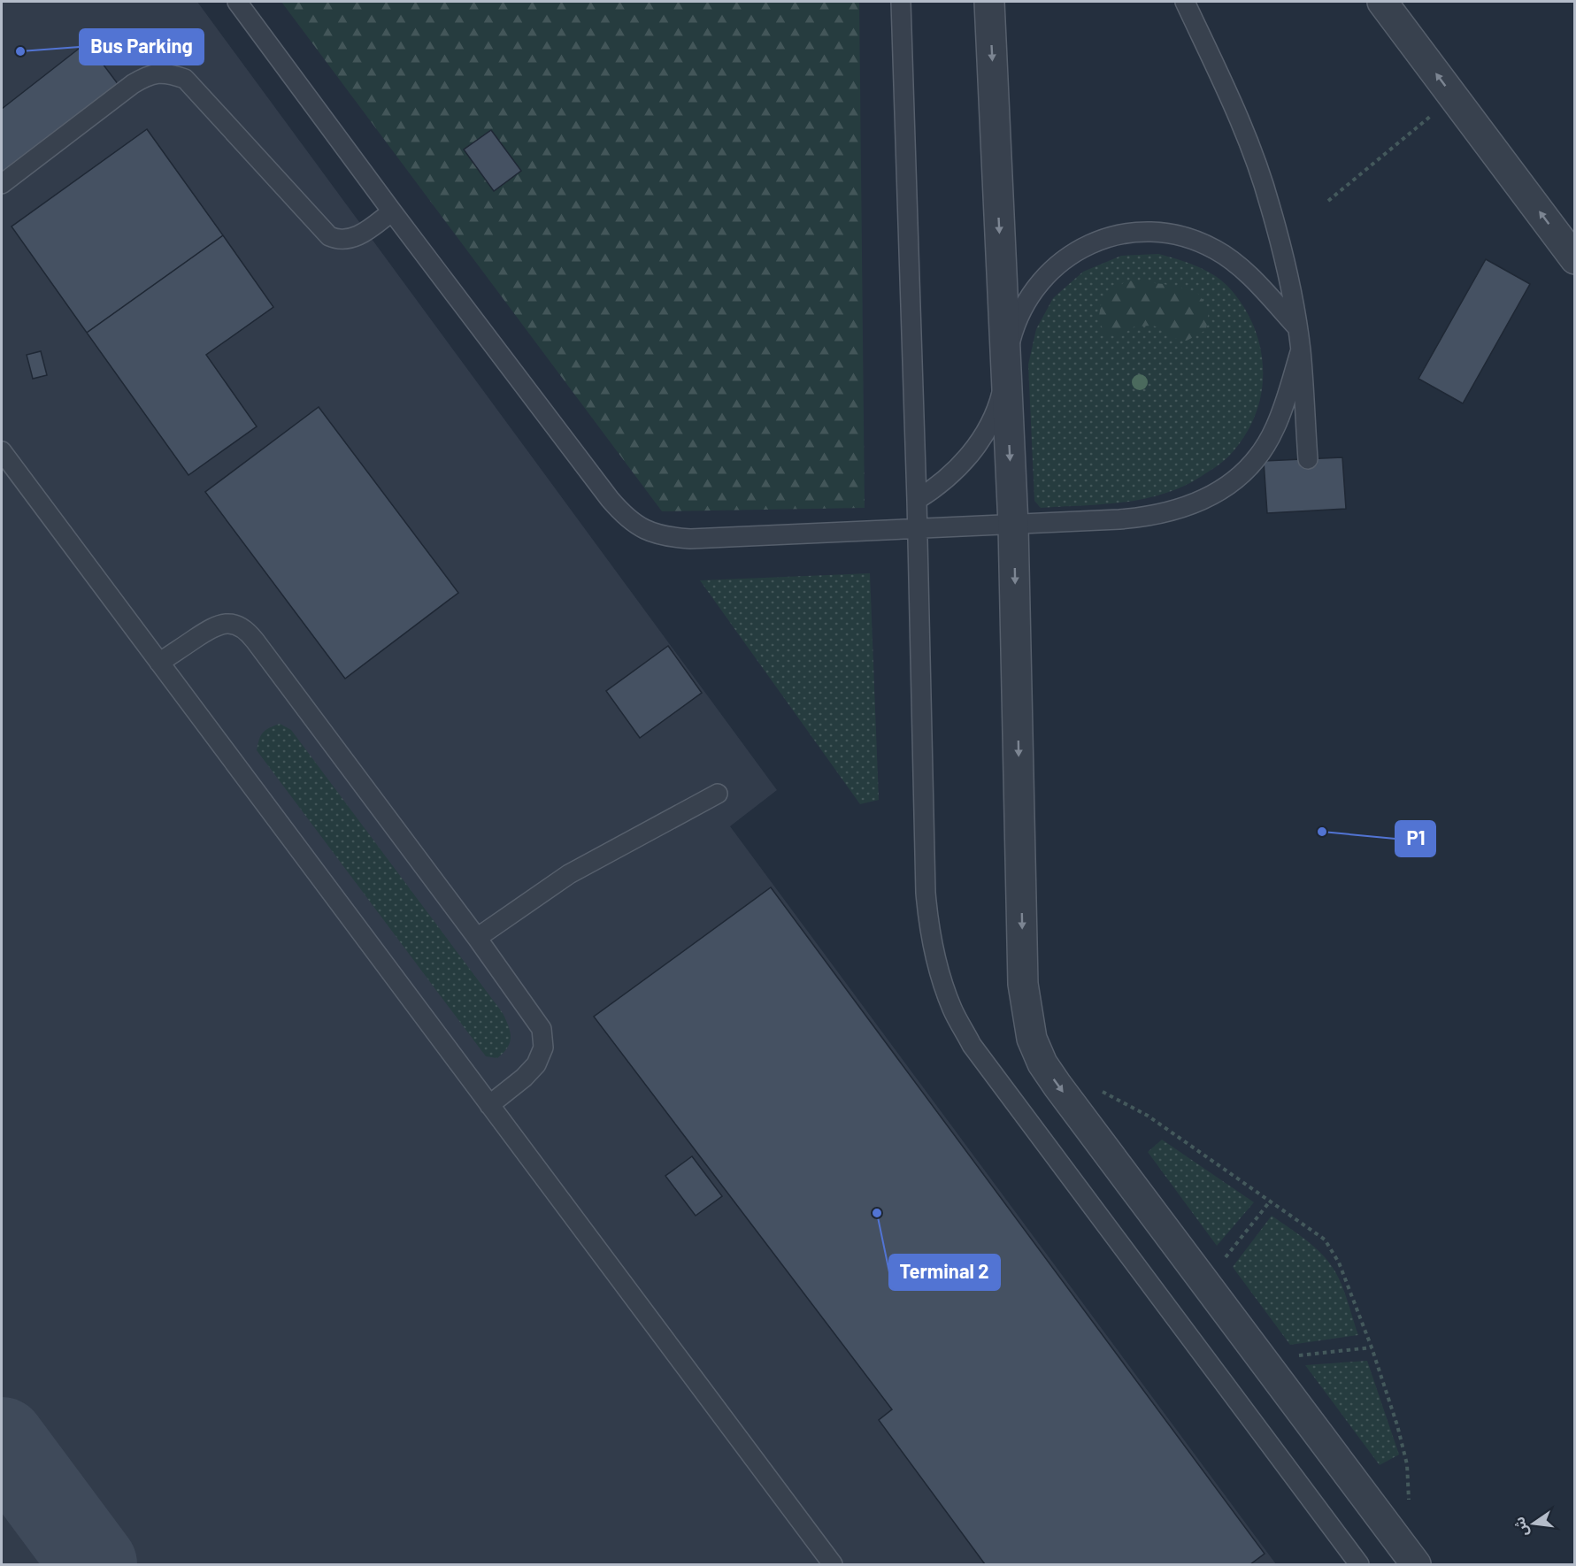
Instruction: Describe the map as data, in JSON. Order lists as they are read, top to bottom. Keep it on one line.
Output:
{"places":["Bus Parking","P1","Terminal 2"],"north":"left"}
